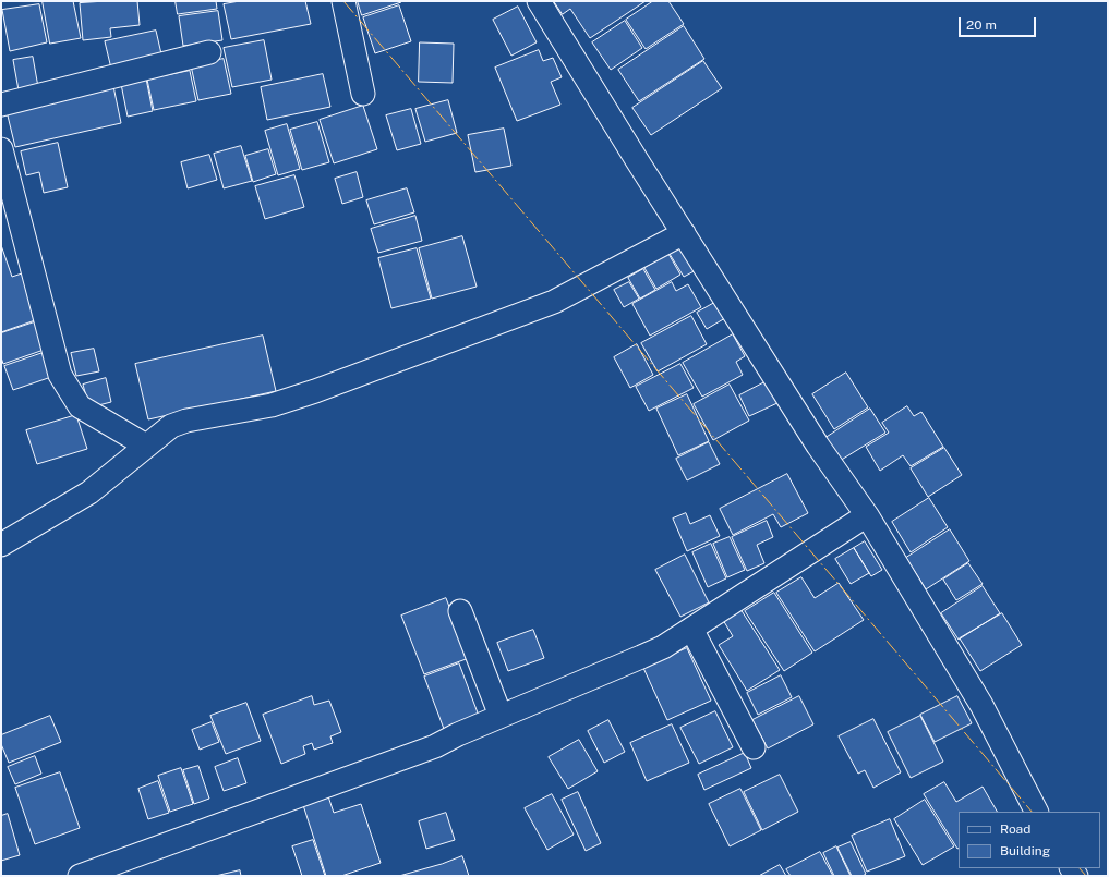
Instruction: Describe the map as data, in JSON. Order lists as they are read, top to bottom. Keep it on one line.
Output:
{"legend":["Road","Building"],"scale_bar":"20 m"}
